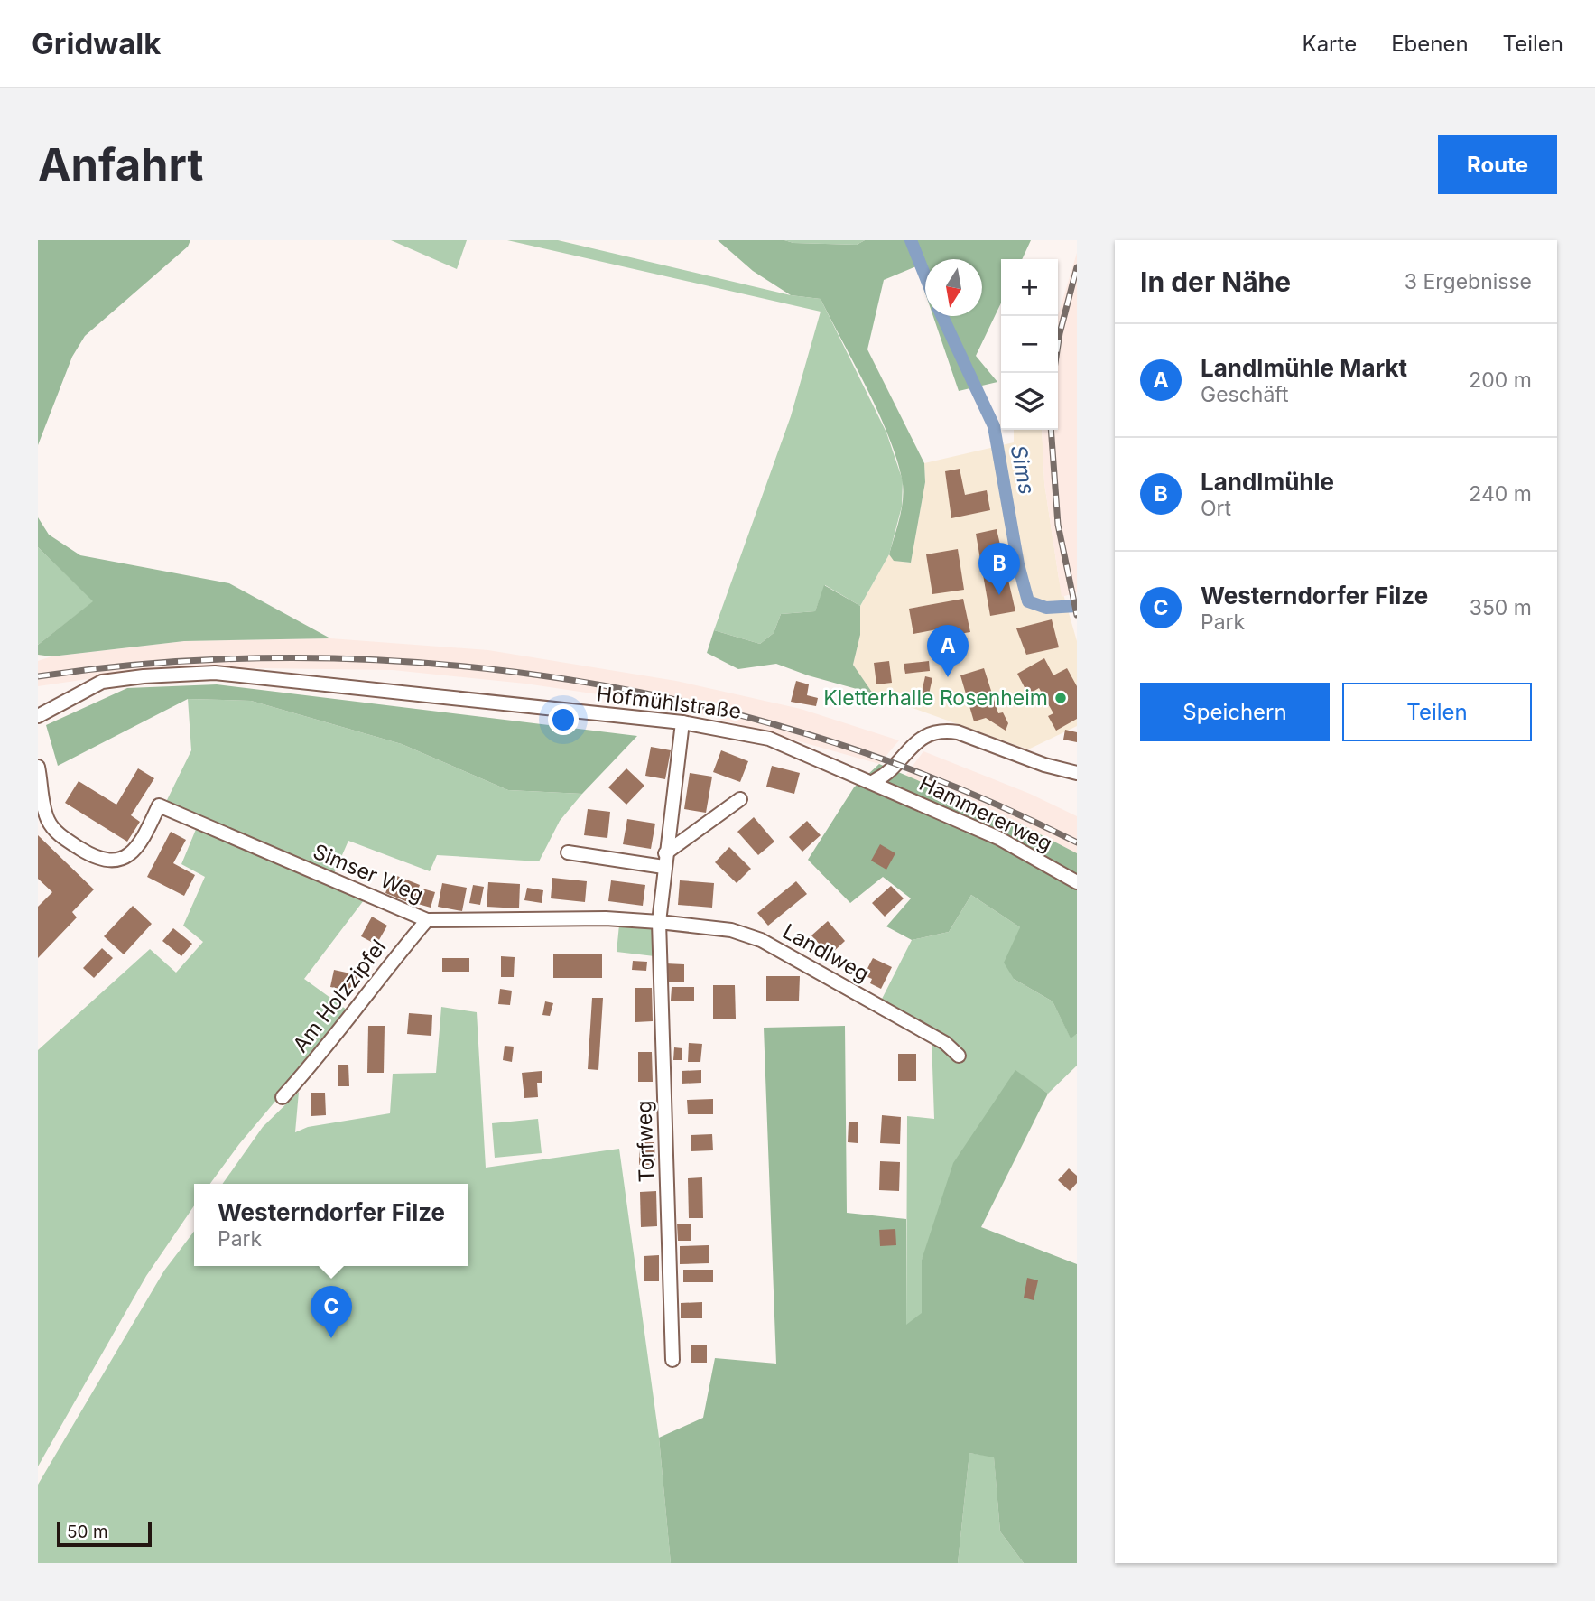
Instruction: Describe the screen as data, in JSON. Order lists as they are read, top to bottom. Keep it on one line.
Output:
{"streets":{"street":["Hofmühlstraße","Hammererweg","Simser Weg","Landlweg","Am Holzzipfel","Torfweg"]},"crossings":[["Hofmühlstraße","Hammererweg"],["Simser Weg","Landlweg"],["Simser Weg","Am Holzzipfel"],["Simser Weg","Torfweg"],["Landlweg","Torfweg"]],"water":["Sims"],"places":["Kletterhalle Rosenheim"],"scale_bar":"50 m","north":"bottom","page":{"header":"Gridwalk","nav":["Karte","Ebenen","Teilen"],"buttons":["Route",["Speichern","Teilen"]],"title":"Anfahrt","heading":["In der Nähe","3 Ergebnisse"],"map_buttons":["+","−"],"list":[{"mark":"A","name":"Landlmühle Markt","note":"Geschäft","value":"200 m"},{"mark":"B","name":"Landlmühle","note":"Ort","value":"240 m"},{"mark":"C","name":"Westerndorfer Filze","note":"Park","value":"350 m"}],"pins":["B","A","C"],"popup":["Westerndorfer Filze","Park"],"scale":"50 m"}}
